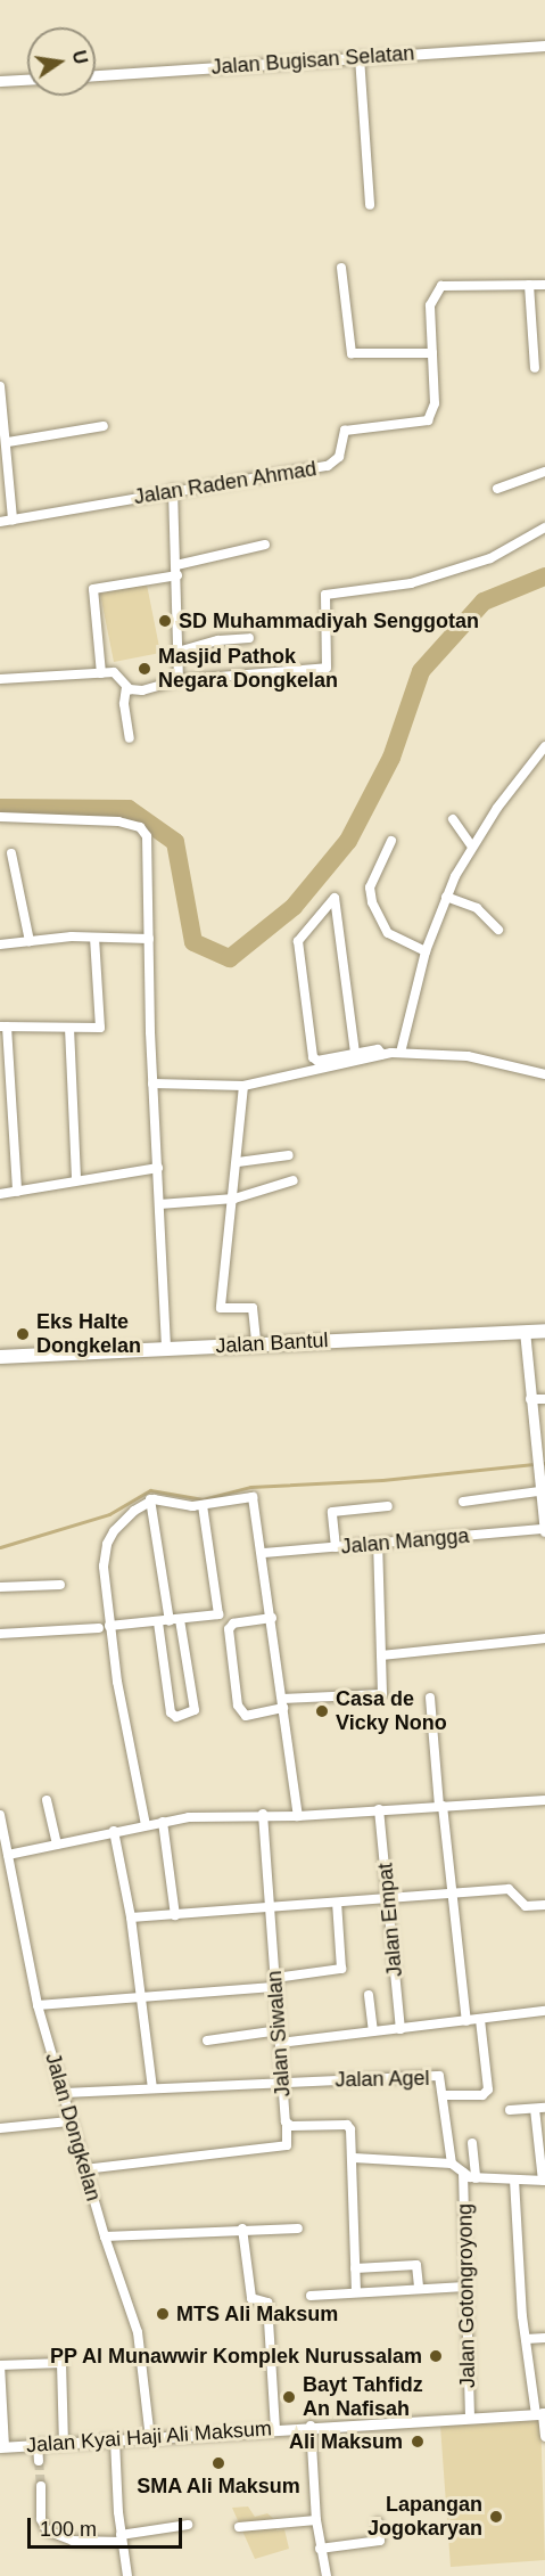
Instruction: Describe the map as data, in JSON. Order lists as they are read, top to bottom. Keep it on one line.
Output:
{"streets":{"main road":["Jalan Bantul"],"street":["Jalan Bugisan Selatan","Jalan Raden Ahmad","Jalan Mangga","Jalan Empat","Jalan Siwalan","Jalan Agel","Jalan Dongkelan","Jalan Gotongroyong","Jalan Kyai Haji Ali Maksum"]},"crossings":[["Jalan Siwalan","Jalan Agel"],["Jalan Dongkelan","Jalan Kyai Haji Ali Maksum"],["Jalan Gotongroyong","Jalan Kyai Haji Ali Maksum"]],"places":["SD Muhammadiyah Senggotan","Masjid Pathok Negara Dongkelan","Eks Halte Dongkelan","Casa de Vicky Nono","MTS Ali Maksum","PP Al Munawwir Komplek Nurussalam","Bayt Tahfidz An Nafisah","Ali Maksum","SMA Ali Maksum","Lapangan Jogokaryan"],"scale_bar":"100 m","north":"right"}
